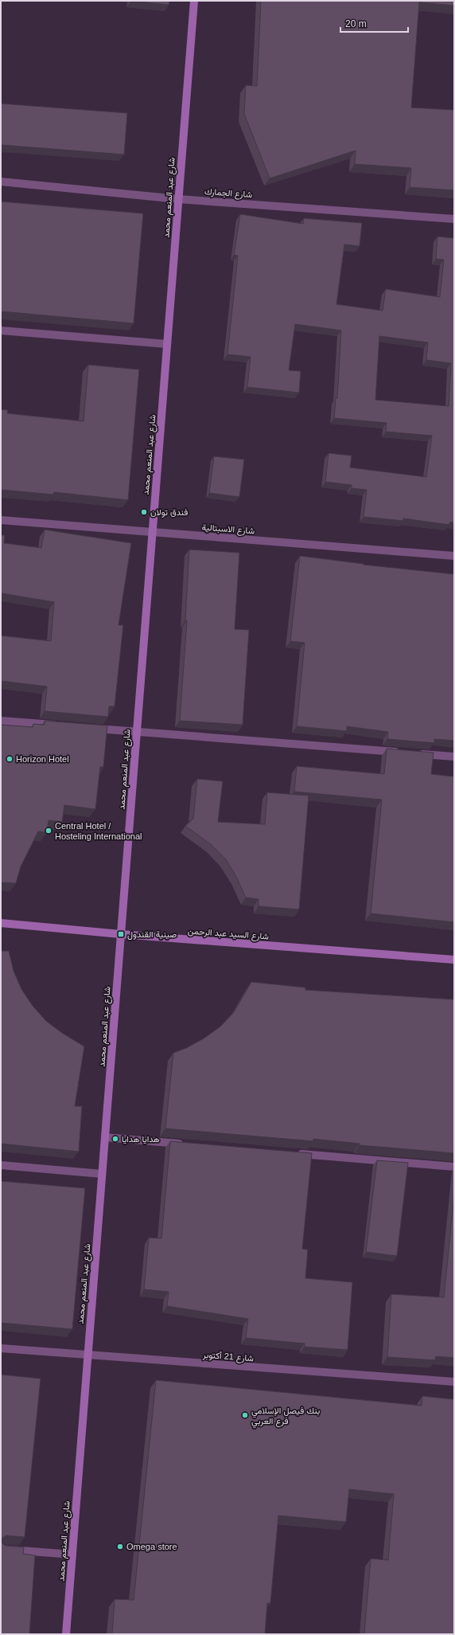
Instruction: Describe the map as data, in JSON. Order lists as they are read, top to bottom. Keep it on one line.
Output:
{"streets":{"street":["شارع الجمارك","شارع عبد المنعم محمد","شارع الاسبتالية","شارع السيد عبد الرحمن","شارع 21 أكتوبر"]},"crossings":[["شارع الجمارك","شارع عبد المنعم محمد"],["شارع عبد المنعم محمد","شارع الاسبتالية"],["شارع عبد المنعم محمد","شارع السيد عبد الرحمن"],["شارع عبد المنعم محمد","شارع 21 أكتوبر"]],"places":{"other":["فندق تولان","Horizon Hotel","Central Hotel / Hosteling International","هدايا هدايا","بنك فيصل الإسلامي فرع العربي","Omega store"],"transit":["صينية القندول"]},"scale_bar":"20 m"}
